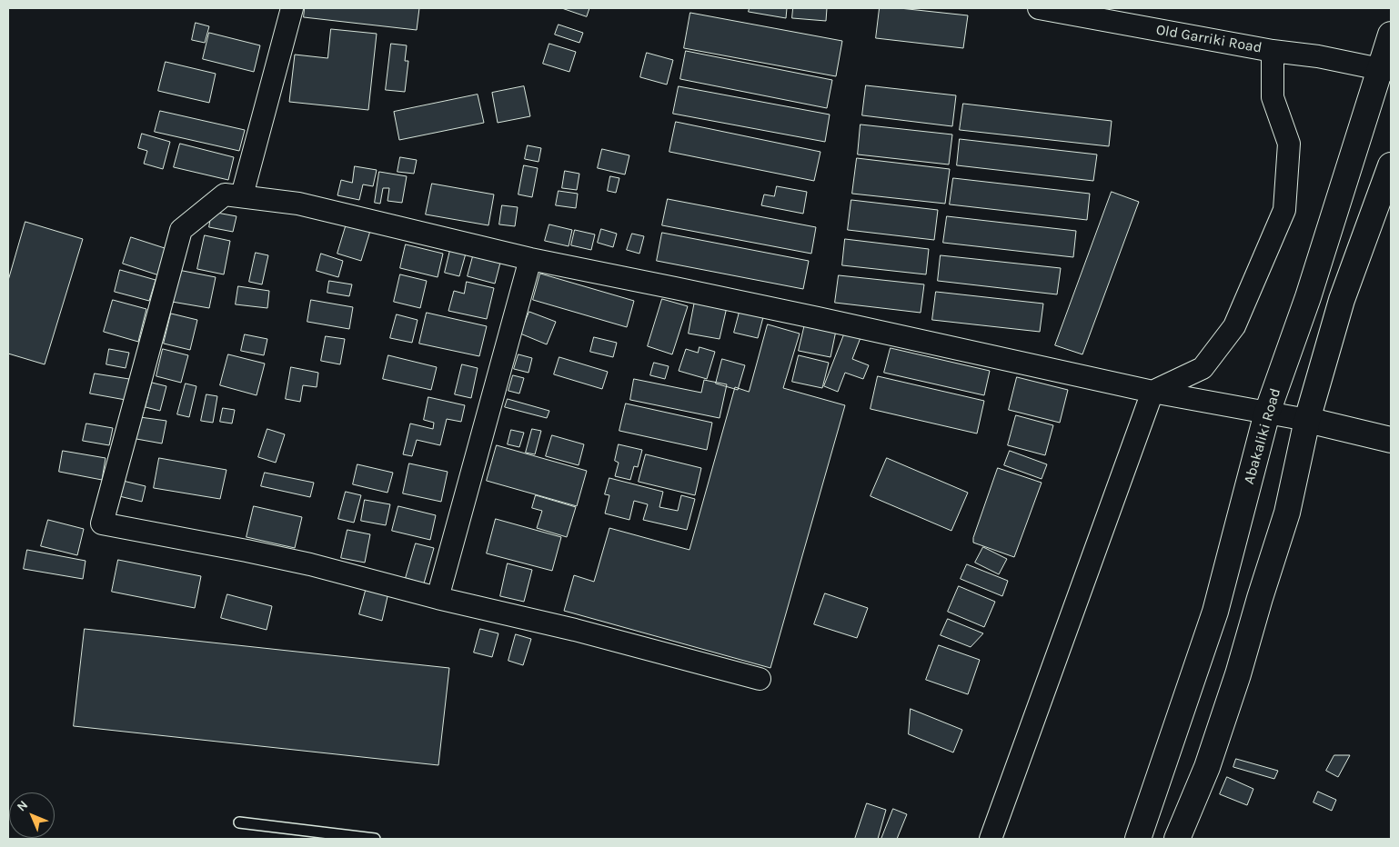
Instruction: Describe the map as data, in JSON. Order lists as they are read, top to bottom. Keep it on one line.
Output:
{"streets":{"main road":["Abakaliki Road"],"street":["Old Garriki Road"]},"crossings":[["Old Garriki Road","Abakaliki Road"]],"north":"top left"}
